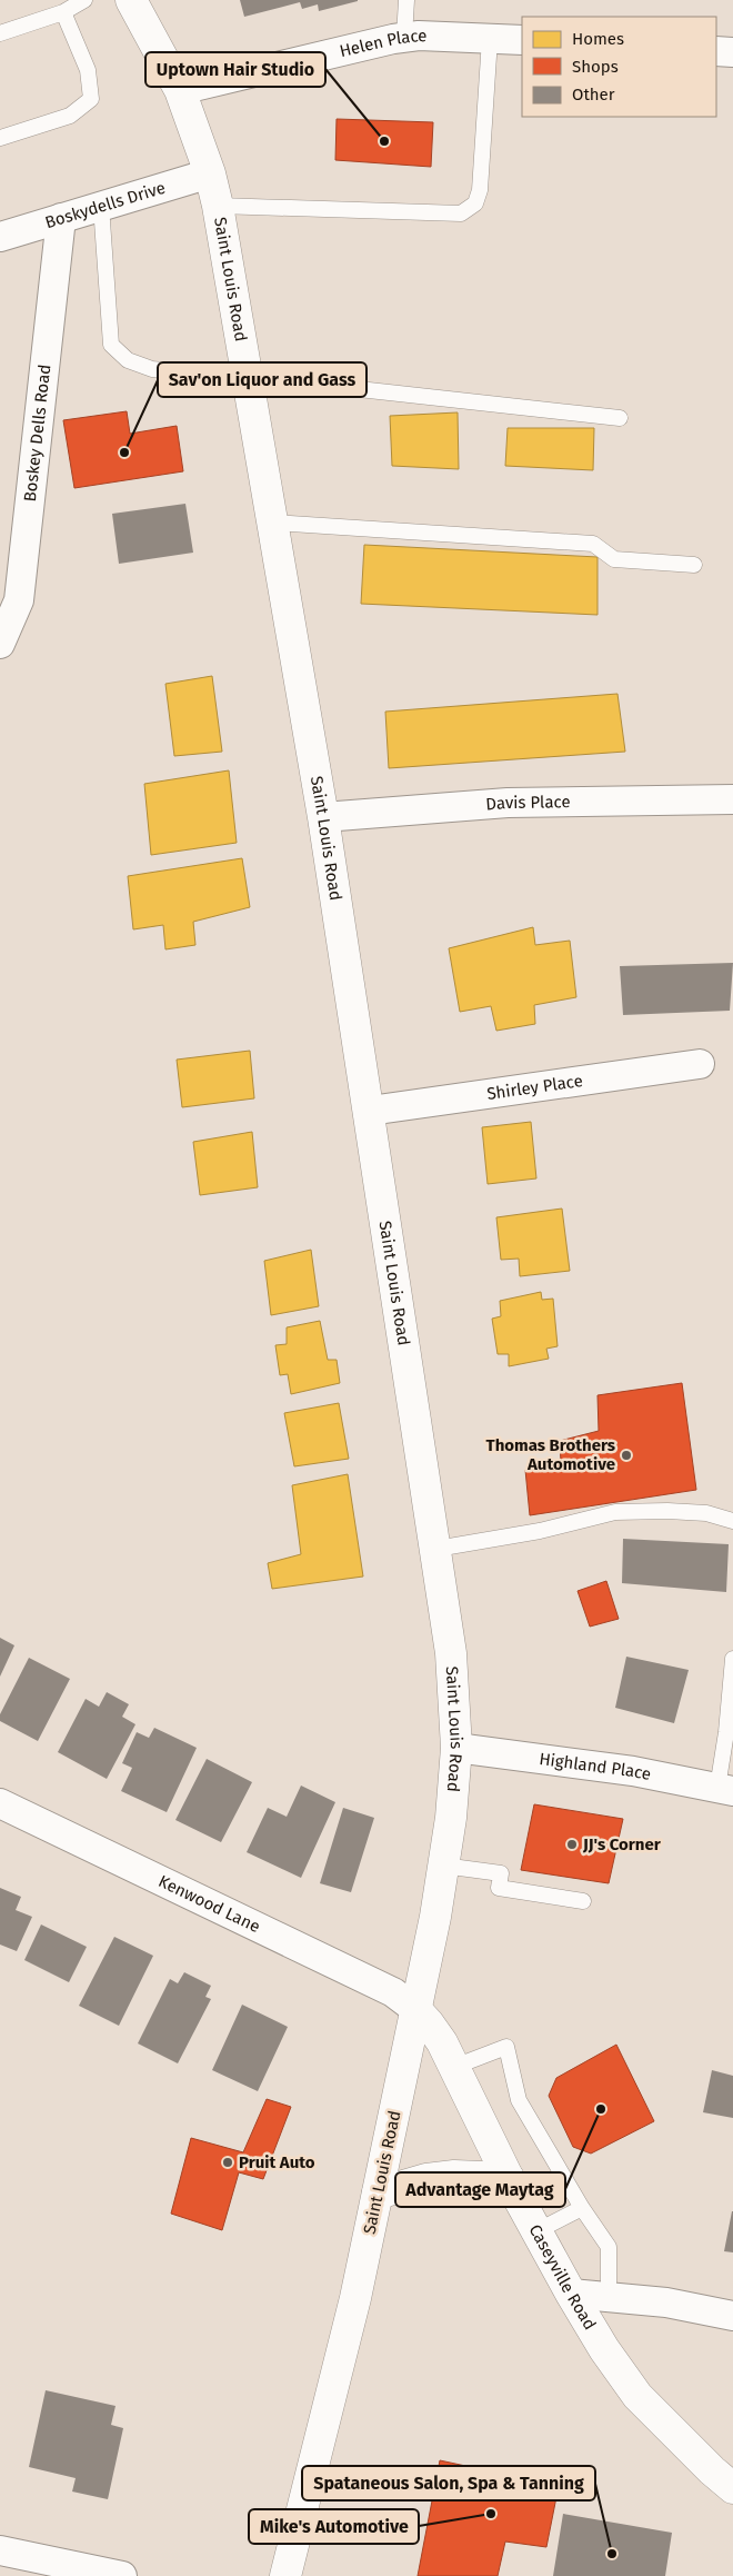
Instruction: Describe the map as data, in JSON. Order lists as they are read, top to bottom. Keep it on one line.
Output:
{"streets":{"street":["Helen Place","Boskydells Drive","Saint Louis Road","Boskey Dells Road","Davis Place","Shirley Place","Highland Place","Kenwood Lane","Caseyville Road"]},"crossings":[["Helen Place","Saint Louis Road"],["Boskydells Drive","Saint Louis Road"],["Boskydells Drive","Boskey Dells Road"],["Saint Louis Road","Davis Place"],["Saint Louis Road","Shirley Place"],["Saint Louis Road","Highland Place"],["Saint Louis Road","Kenwood Lane"],["Saint Louis Road","Caseyville Road"],["Kenwood Lane","Caseyville Road"]],"places":["Uptown Hair Studio","Sav'on Liquor and Gass","Thomas Brothers Automotive","JJ's Corner","Advantage Maytag","Pruit Auto","Mike's Automotive","Spataneous Salon, Spa & Tanning"],"legend":["Homes","Shops","Other"]}
